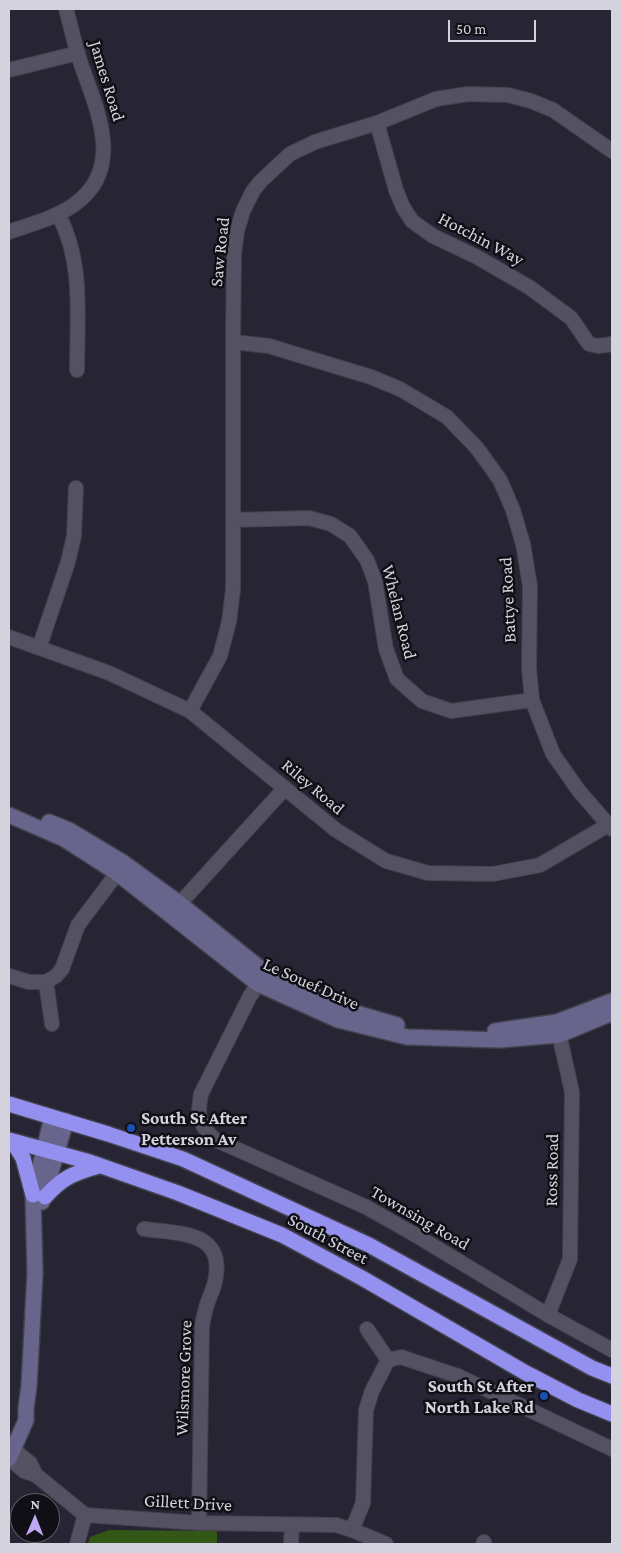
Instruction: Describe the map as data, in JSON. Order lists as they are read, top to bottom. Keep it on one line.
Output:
{"streets":{"highway":["South Street"],"street":["James Road","Hotchin Way","Saw Road","Battye Road","Whelan Road","Riley Road","Le Souef Drive","Ross Road","Townsing Road","Wilsmore Grove","Gillett Drive"]},"crossings":[["Hotchin Way","Saw Road"],["Saw Road","Battye Road"],["Saw Road","Whelan Road"],["Saw Road","Riley Road"],["Battye Road","Whelan Road"],["Battye Road","Riley Road"],["Le Souef Drive","Ross Road"],["Le Souef Drive","Townsing Road"],["Ross Road","Townsing Road"],["Wilsmore Grove","Gillett Drive"]],"places":["South St After Petterson Av","South St After North Lake Rd"],"scale_bar":"50 m","north":"top"}
